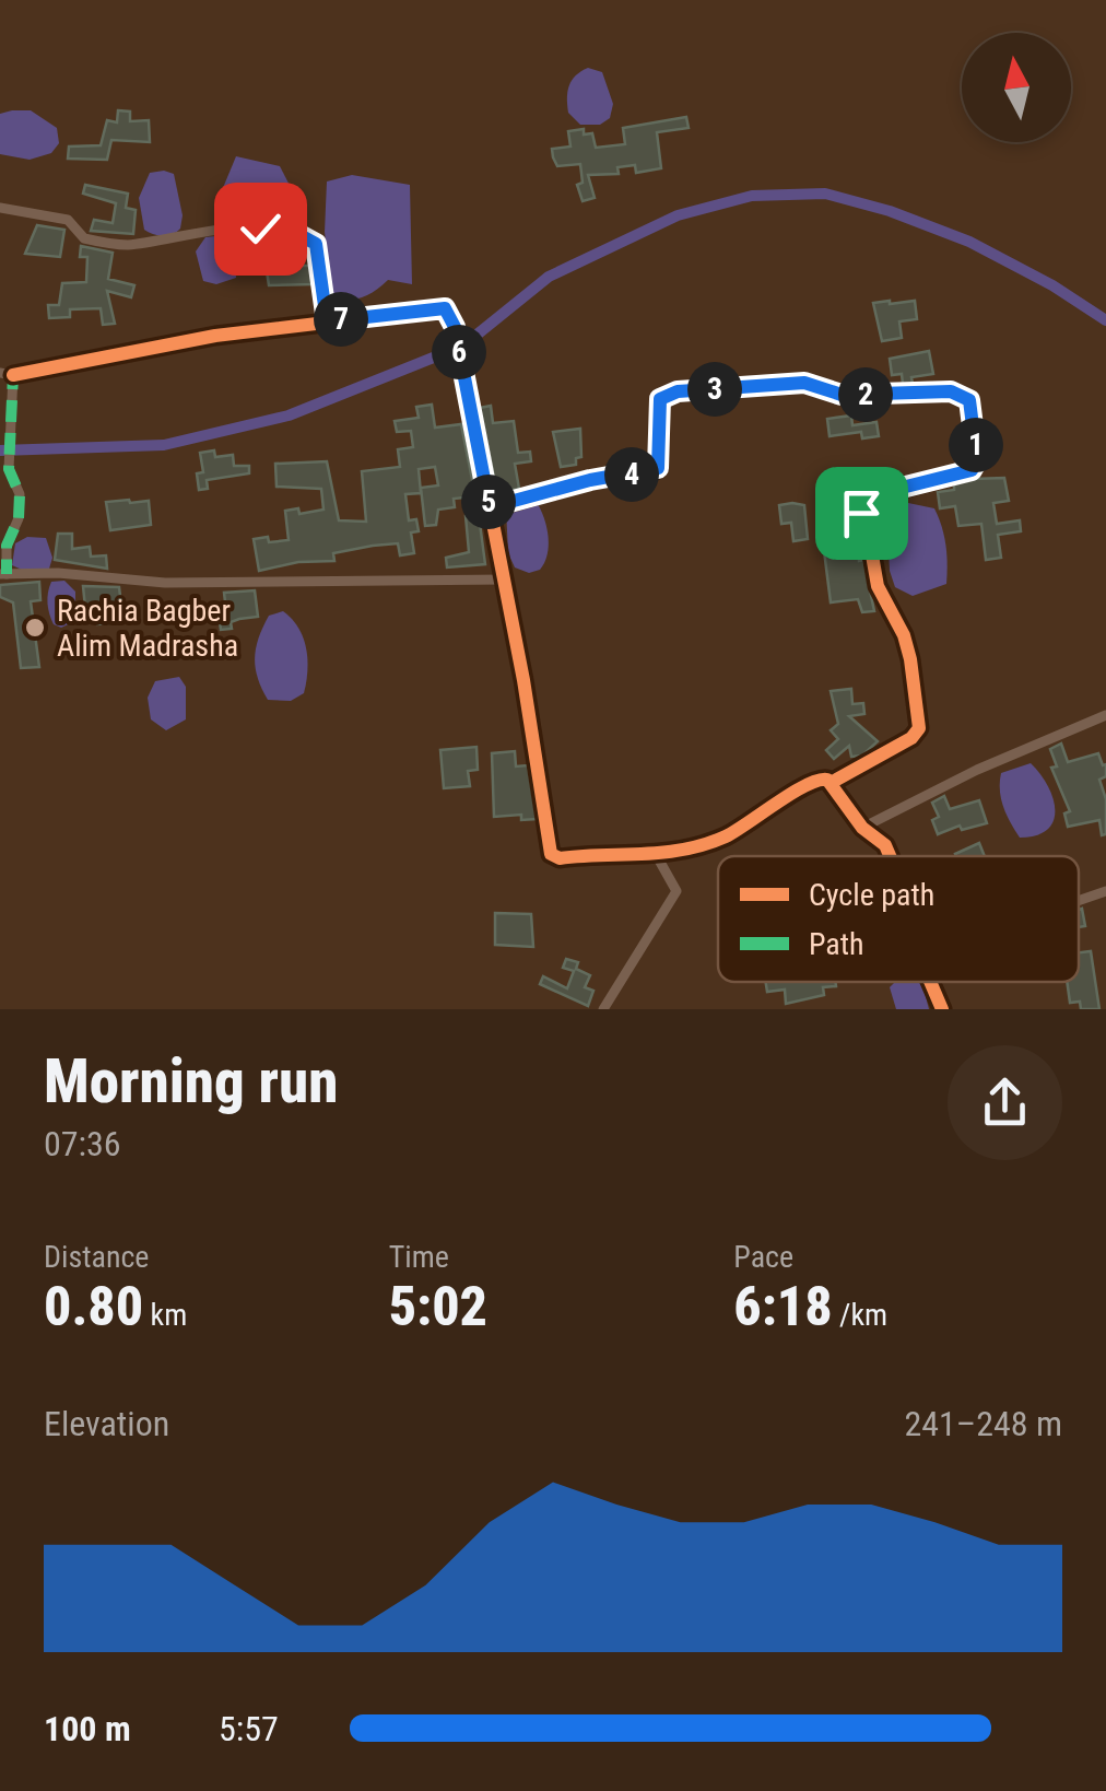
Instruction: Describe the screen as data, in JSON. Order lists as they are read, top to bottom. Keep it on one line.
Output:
{"places":["Rachia Bagber Alim Madrasha"],"legend":["Cycle path","Path"],"north":"top","page":{"pins":["7","6","3","2","1","4","5"],"heading":["Morning run","07:36"],"stats":[["Distance","0.80 km"],["Time","5:02"],["Pace","6:18 /km"]],"chart":["Elevation","241–248 m"],"list":[{"name":"100 m","note":"5:57"}]}}
